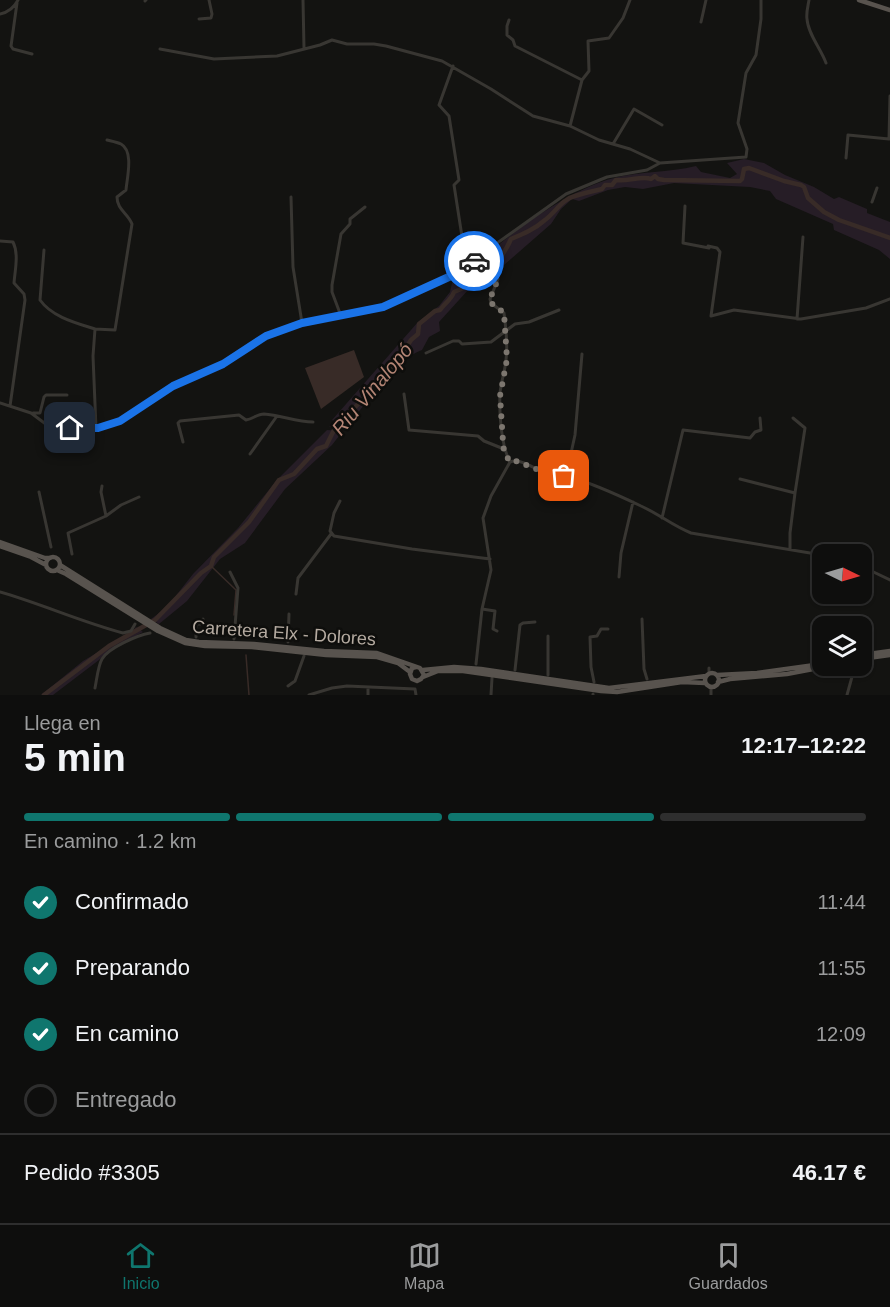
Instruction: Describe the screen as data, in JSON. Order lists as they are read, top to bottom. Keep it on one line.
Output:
{"streets":{"main road":["Carretera Elx - Dolores"]},"water":["Riu Vinalopó"],"north":"right","page":{"heading":["5 min","Llega en","12:17–12:22"],"panel":["Pedido #3305","46.17 €"],"bar":"En camino · 1.2 km","list":[["Confirmado","11:44"],["Preparando","11:55"],["En camino","12:09"],"Entregado"],"tabs":["Inicio","Mapa","Guardados"]}}
